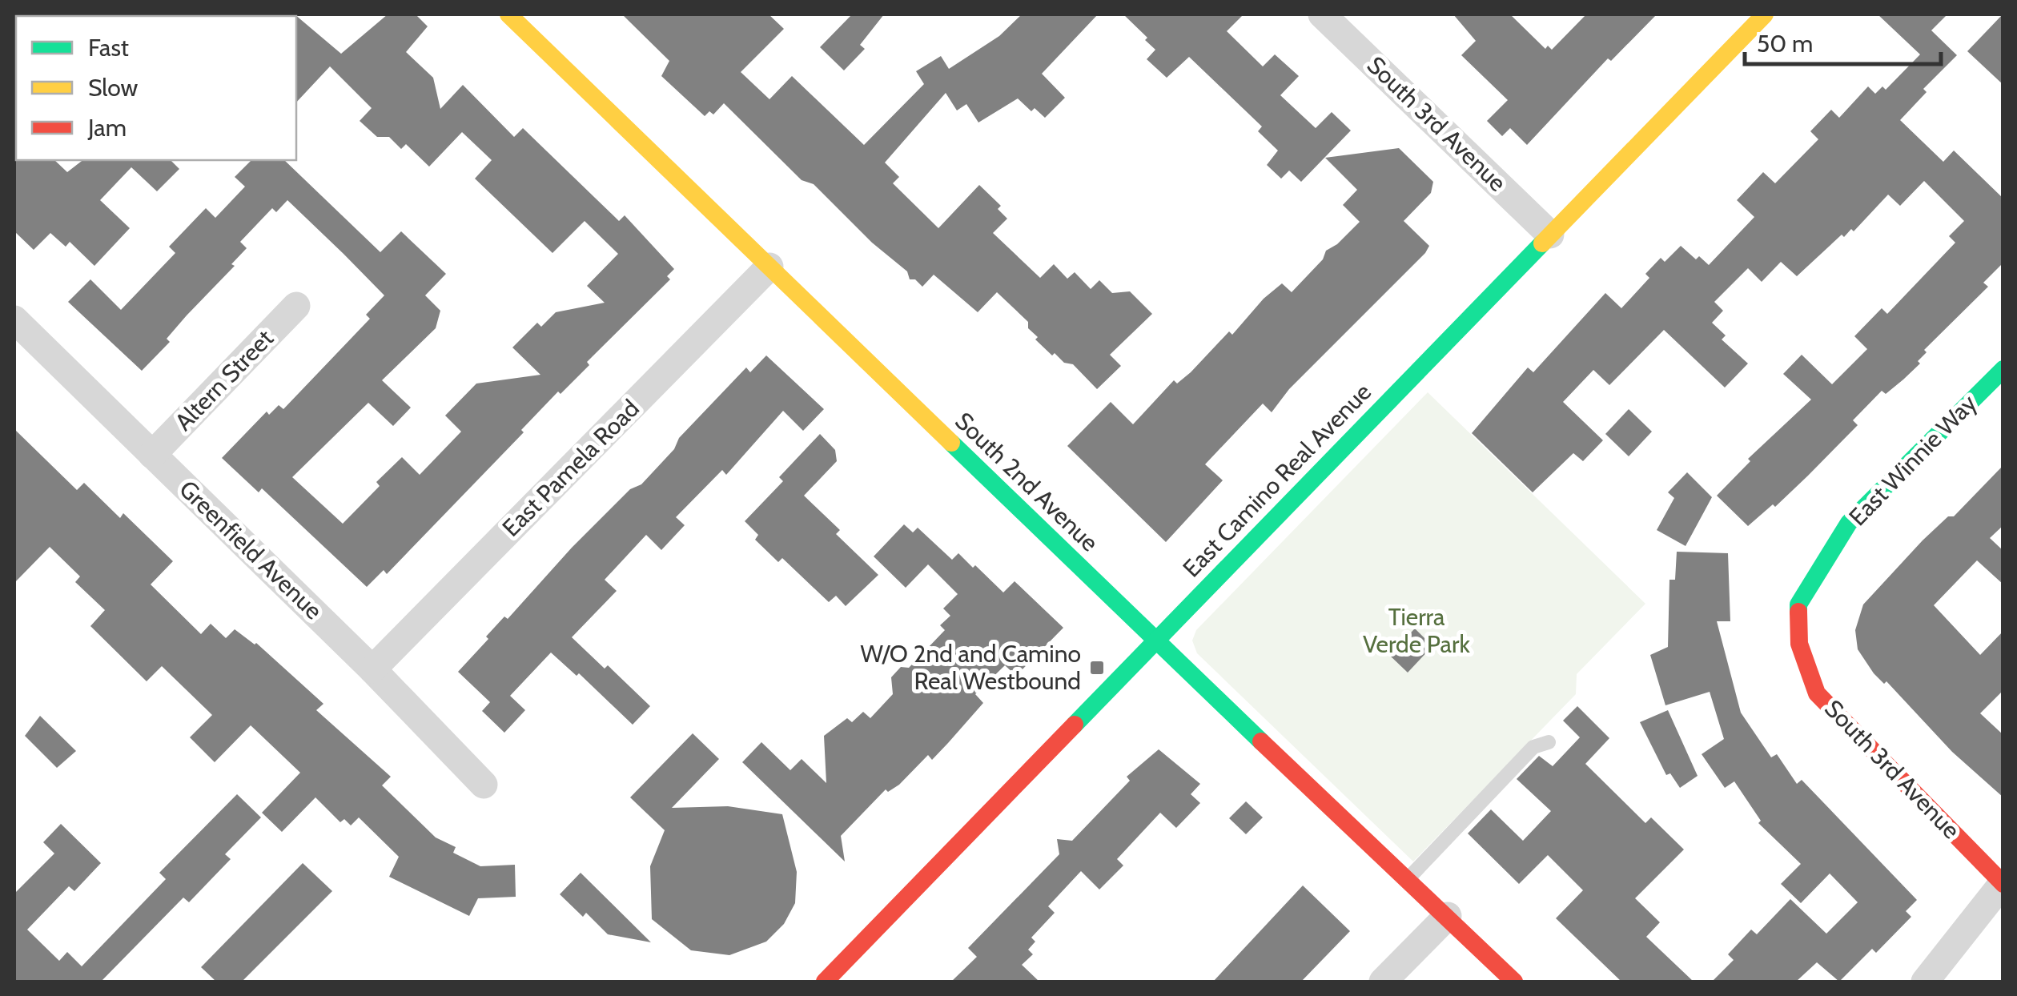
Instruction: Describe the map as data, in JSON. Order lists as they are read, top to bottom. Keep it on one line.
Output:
{"streets":{"street":["South 3rd Avenue","Altern Street","East Winnie Way","East Pamela Road","East Camino Real Avenue","South 2nd Avenue","Greenfield Avenue"]},"crossings":[["South 3rd Avenue","East Winnie Way"],["South 3rd Avenue","East Camino Real Avenue"],["Altern Street","Greenfield Avenue"],["East Pamela Road","South 2nd Avenue"],["East Pamela Road","Greenfield Avenue"],["East Camino Real Avenue","South 2nd Avenue"]],"parks":["Tierra Verde Park"],"places":{"transit":["W/O 2nd and Camino Real Westbound"]},"legend":["Fast","Slow","Jam"],"scale_bar":"50 m"}
